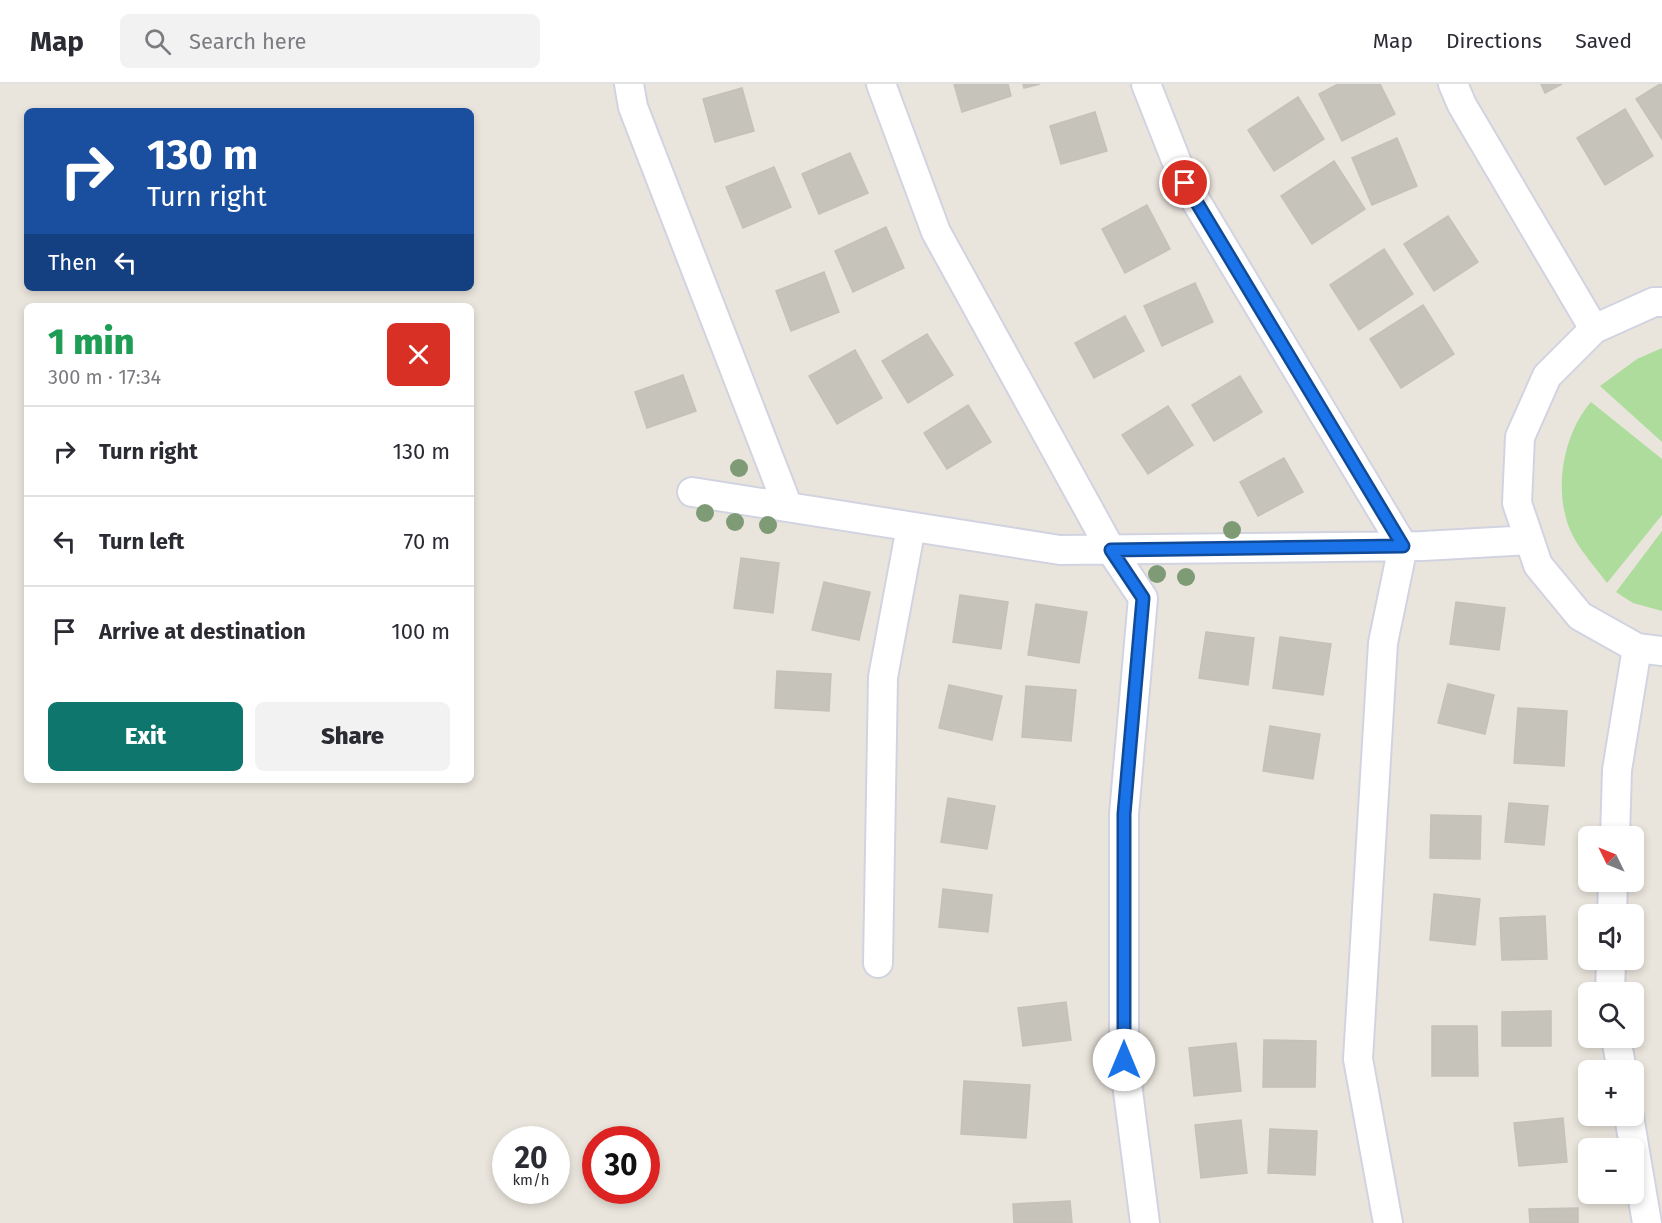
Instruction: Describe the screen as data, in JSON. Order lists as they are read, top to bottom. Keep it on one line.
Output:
{"north":"top left","page":{"header":"Map","search":"Search here","nav":["Map","Directions","Saved"],"turn":["130 m","Turn right"],"then":"Then","heading":["1 min","300 m · 17:34"],"list":[{"name":"Turn right","value":"130 m"},{"name":"Turn left","value":"70 m"},{"name":"Arrive at destination","value":"100 m"}],"buttons":["Exit","Share"],"map_buttons":["+","−"],"speed":"20 km/h","limit":"30"}}
